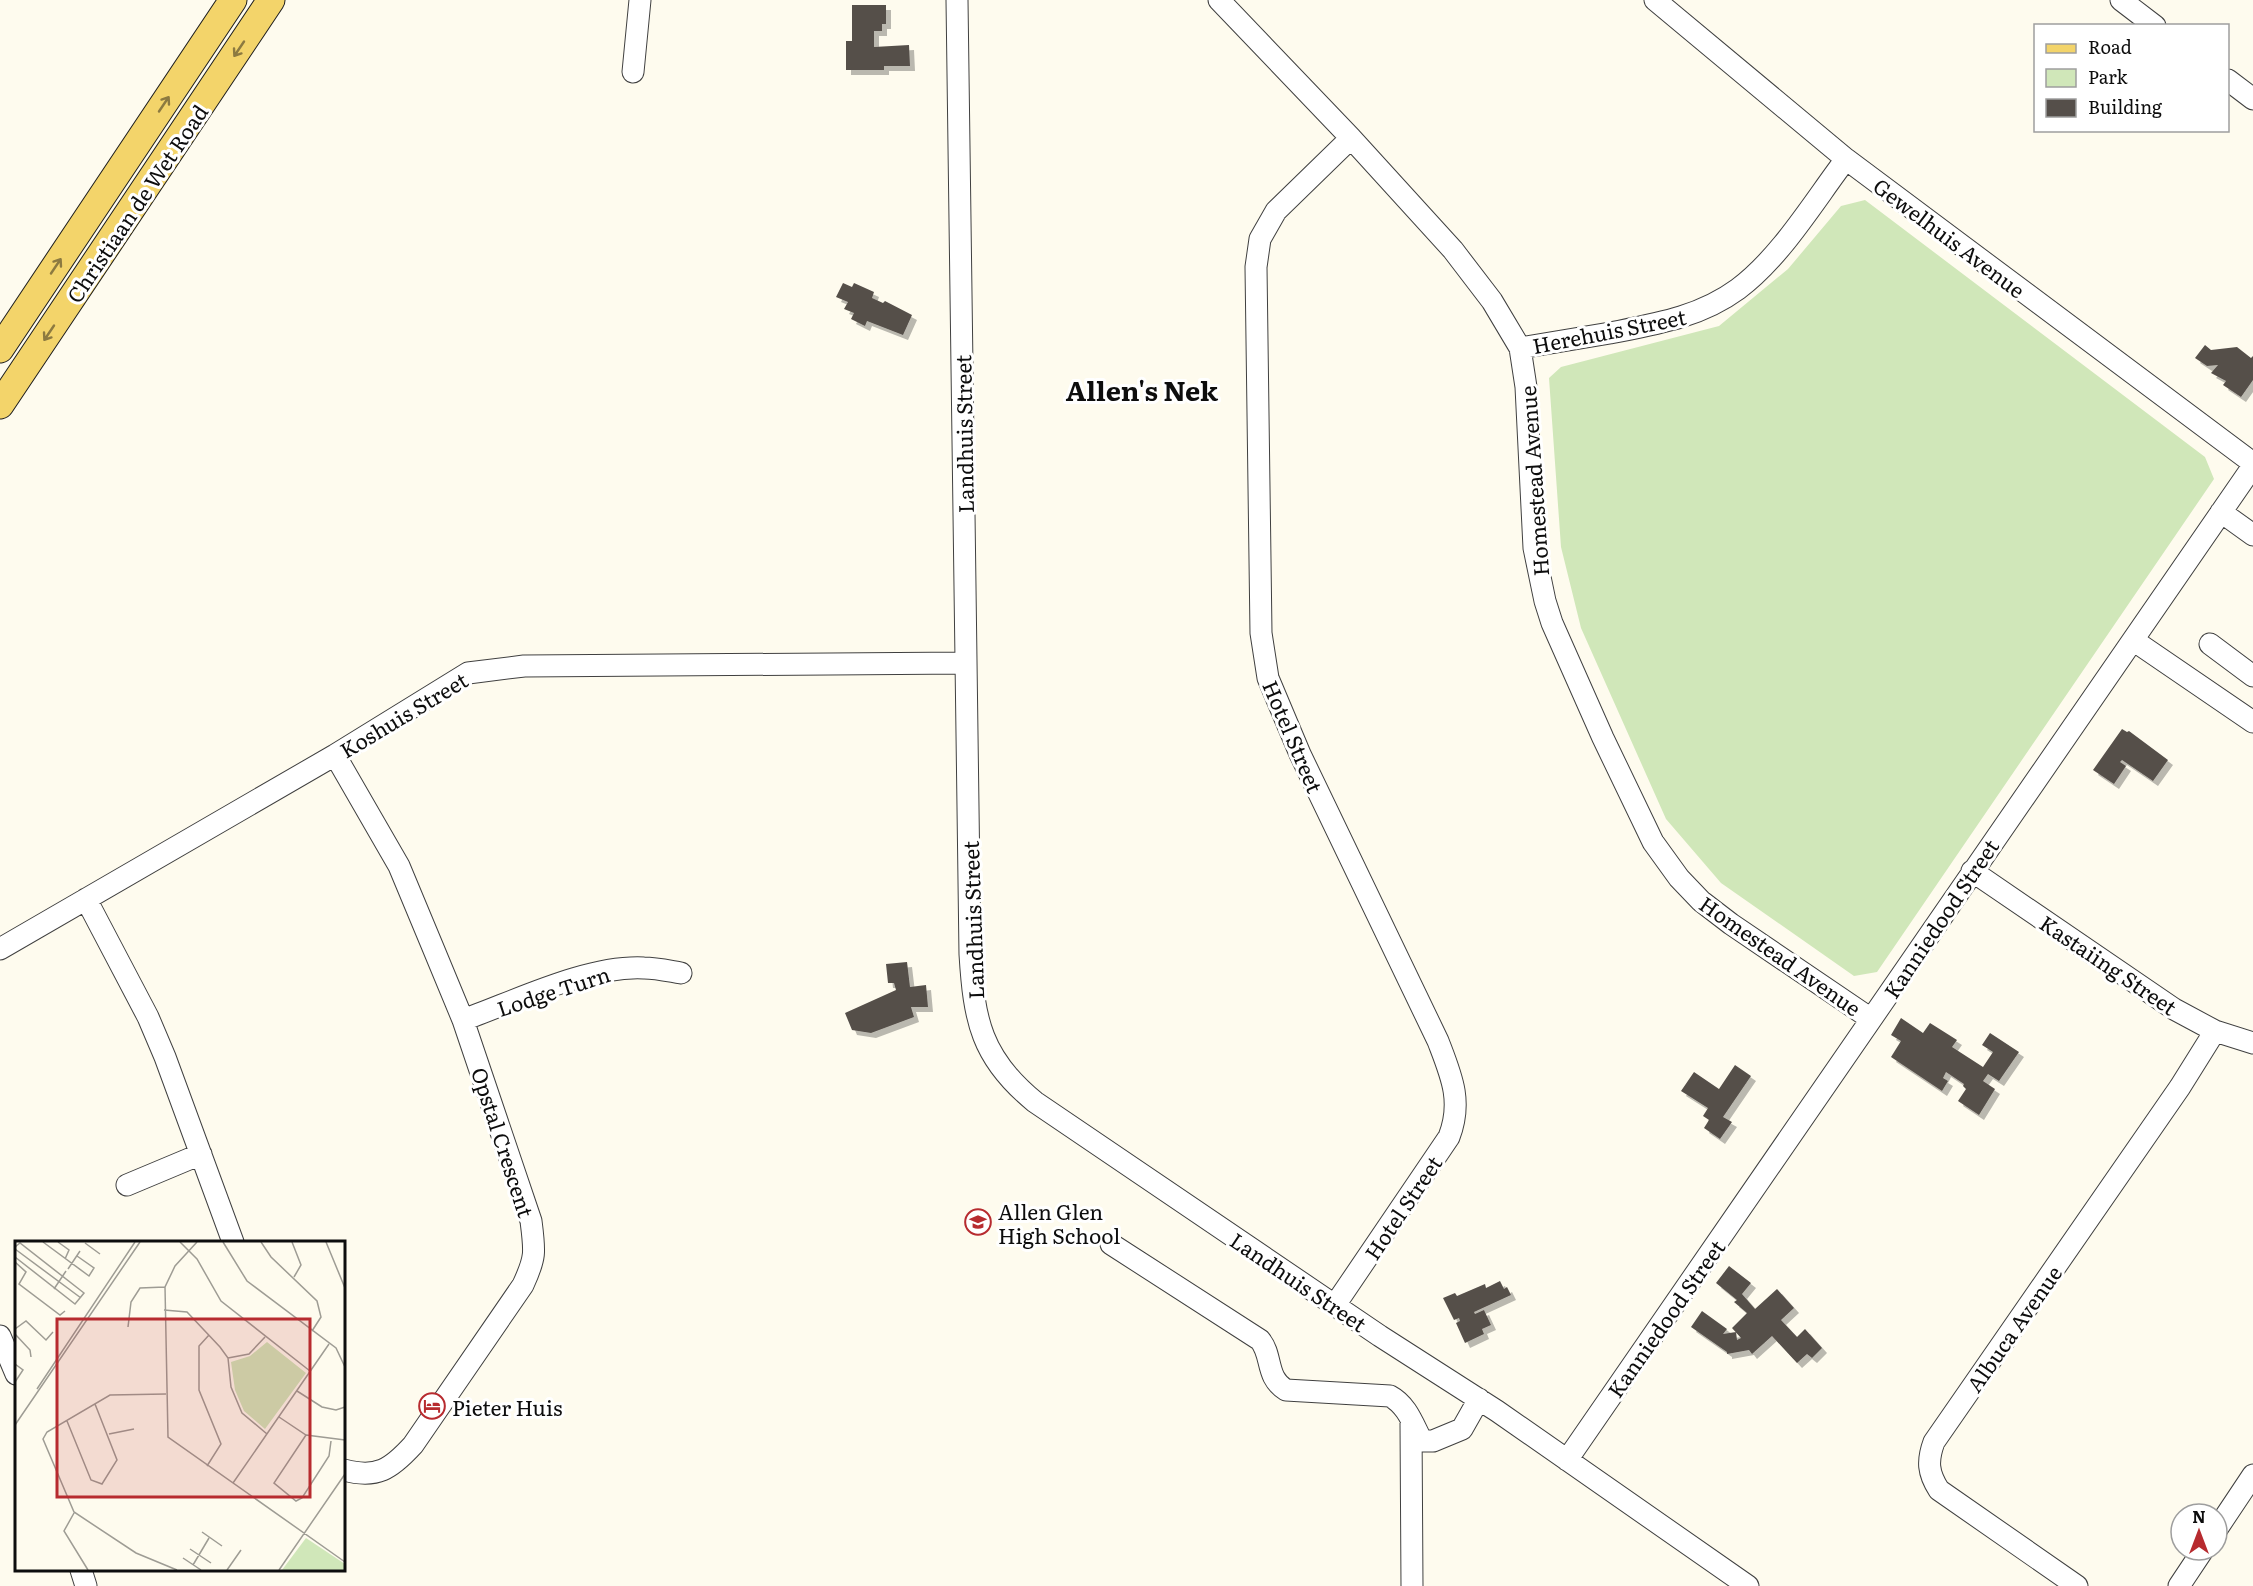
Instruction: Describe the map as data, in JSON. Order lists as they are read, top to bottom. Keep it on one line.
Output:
{"streets":{"main road":["Christiaan de Wet Road"],"street":["Gewelhuis Avenue","Herehuis Street","Landhuis Street","Homestead Avenue","Koshuis Street","Hotel Street","Kanniedood Street","Kastaiing Street","Lodge Turn","Opstal Crescent","Albuca Avenue"]},"crossings":[["Gewelhuis Avenue","Herehuis Street"],["Gewelhuis Avenue","Kanniedood Street"],["Herehuis Street","Homestead Avenue"],["Landhuis Street","Koshuis Street"],["Landhuis Street","Hotel Street"],["Landhuis Street","Kanniedood Street"],["Homestead Avenue","Hotel Street"],["Homestead Avenue","Kanniedood Street"],["Koshuis Street","Opstal Crescent"],["Kanniedood Street","Kastaiing Street"],["Kastaiing Street","Albuca Avenue"],["Lodge Turn","Opstal Crescent"]],"districts":["Allen's Nek"],"places":{"school or university":["Allen Glen High School"],"hotel":["Pieter Huis"]},"legend":["Road","Park","Building"],"north":"top"}
